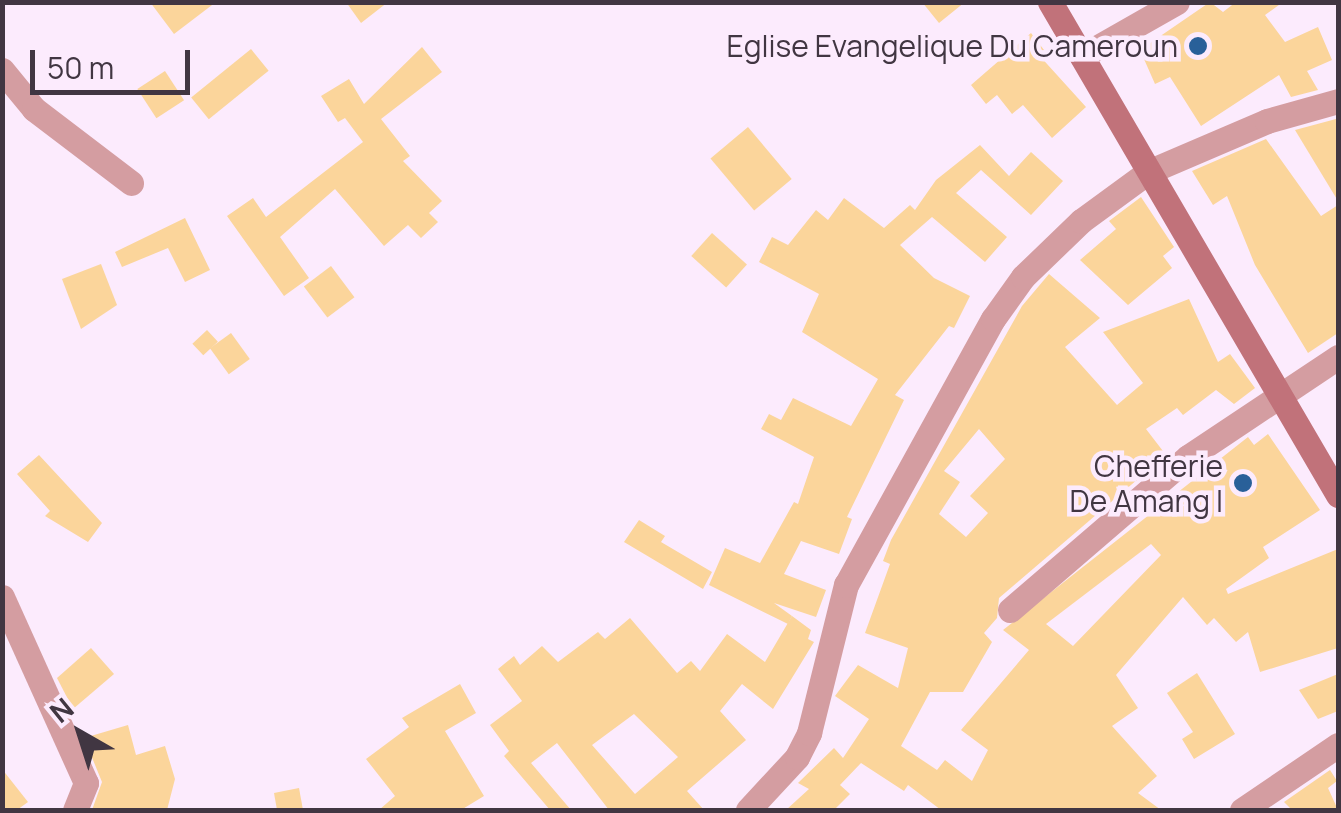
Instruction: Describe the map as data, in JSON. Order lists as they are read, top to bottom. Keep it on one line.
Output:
{"places":["Eglise Evangelique Du Cameroun","Chefferie De Amang I"],"scale_bar":"50 m","north":"top left"}
